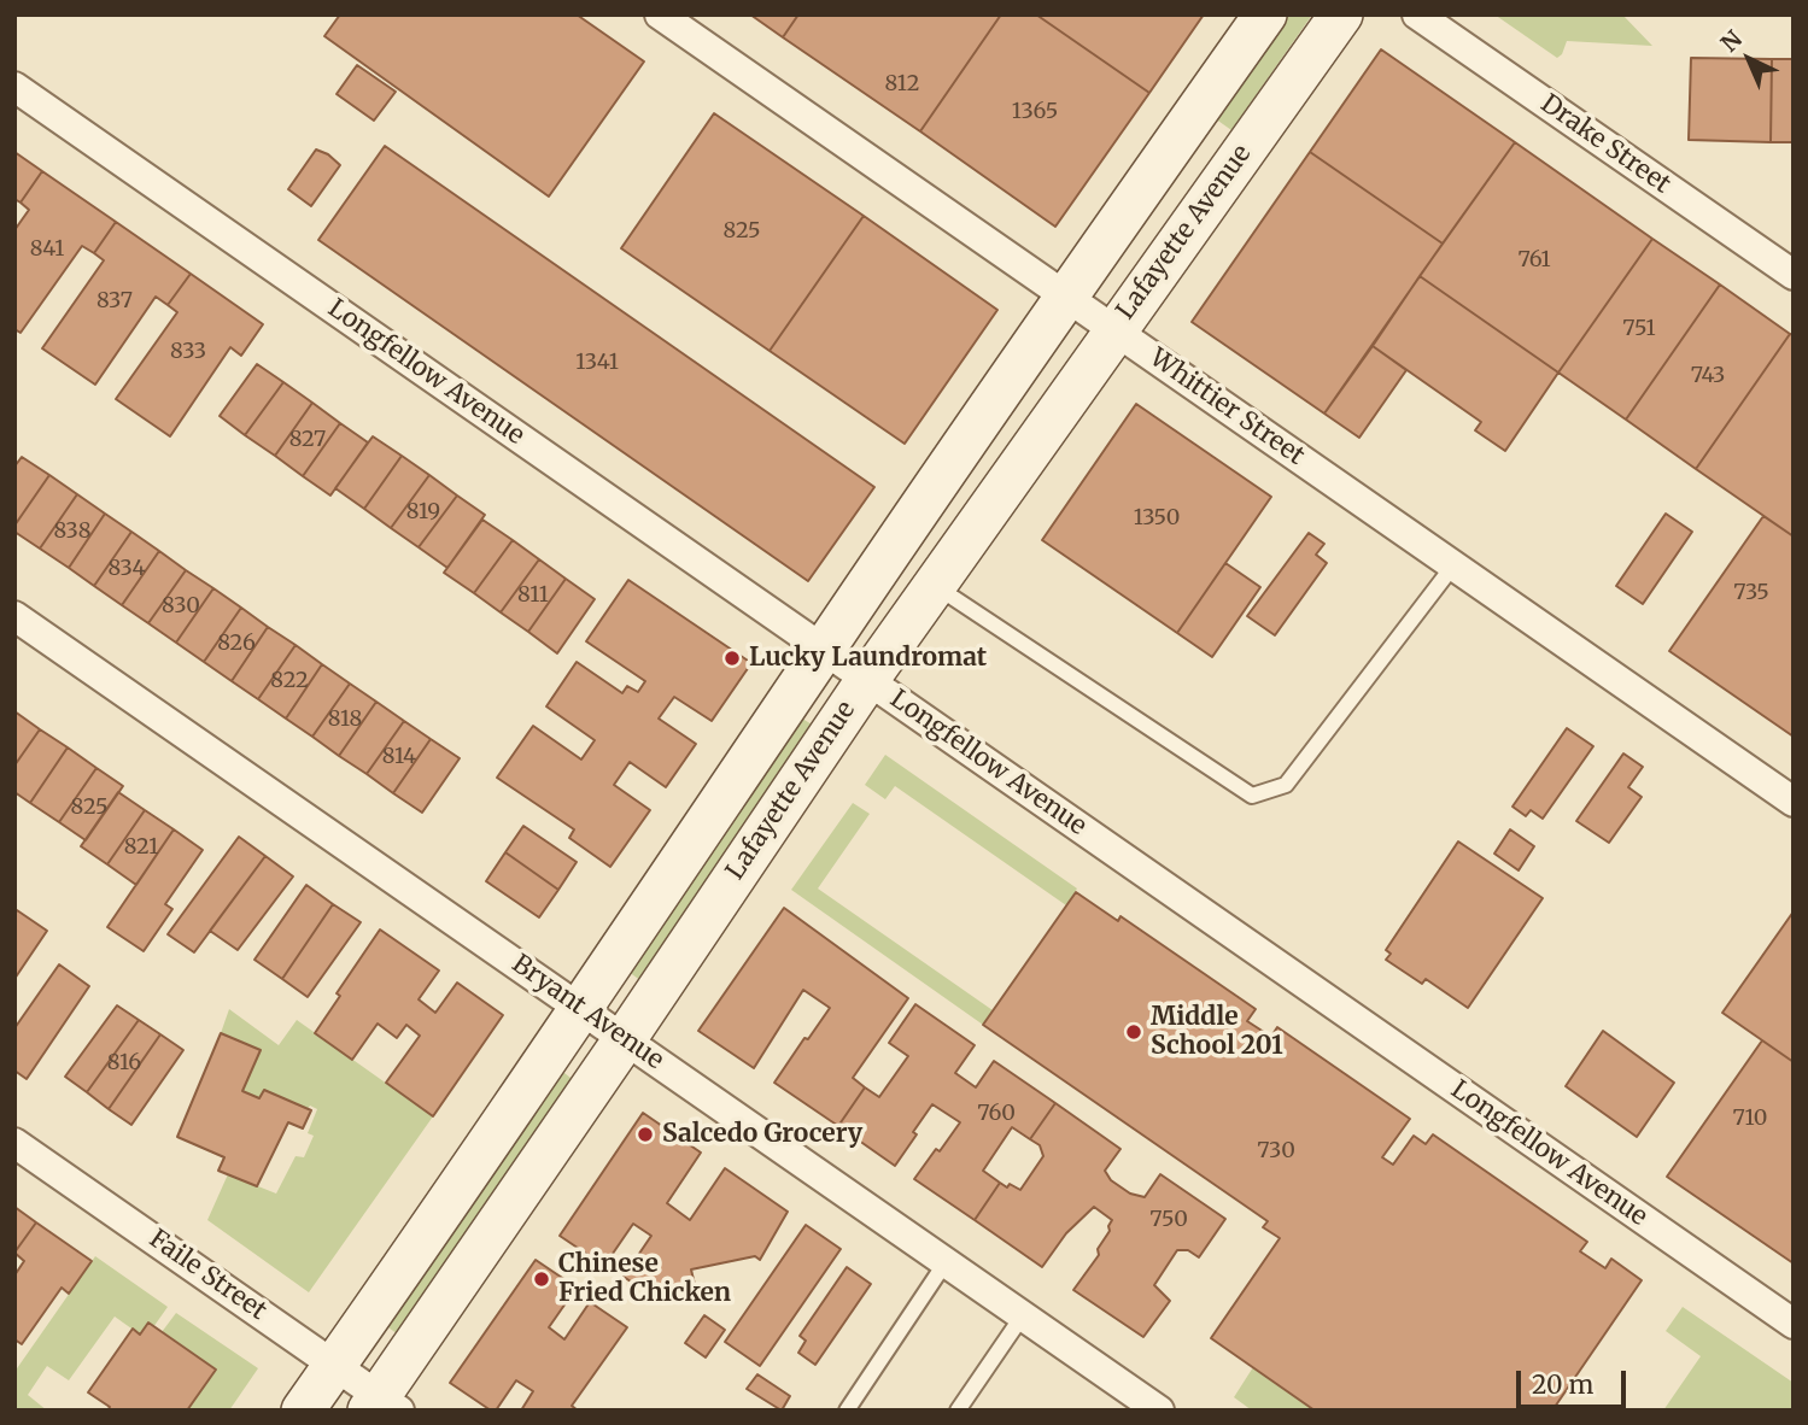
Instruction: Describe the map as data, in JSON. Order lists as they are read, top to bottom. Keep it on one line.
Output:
{"streets":{"street":["Drake Street","Lafayette Avenue","Longfellow Avenue","Whittier Street","Bryant Avenue","Faile Street"]},"crossings":[["Lafayette Avenue","Longfellow Avenue"],["Lafayette Avenue","Whittier Street"],["Lafayette Avenue","Bryant Avenue"],["Lafayette Avenue","Faile Street"]],"places":["Lucky Laundromat","Middle School 201","Salcedo Grocery","Chinese Fried Chicken"],"house_numbers":["812","1365","825","841","761","837","751","833","1341","743","827","819","1350","838","834","735","811","830","826","822","818","814","825","821","816","760","710","730","750"],"scale_bar":"20 m","north":"top left"}
